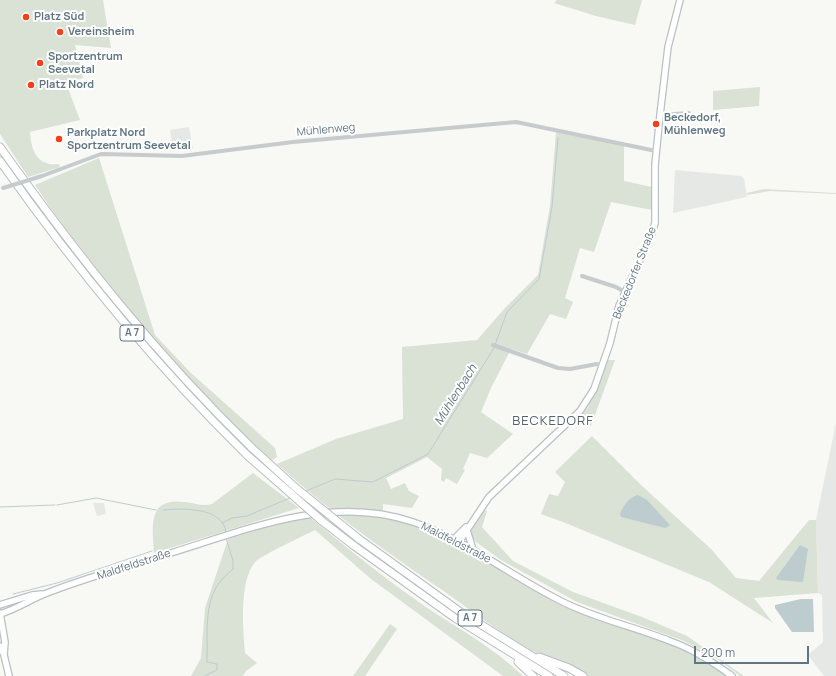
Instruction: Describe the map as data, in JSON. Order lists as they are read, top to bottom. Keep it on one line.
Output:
{"streets":{"highway":["A 7"],"main road":["Beckedorfer Straße","Maldfeldstraße"],"street":["Mühlenweg"]},"crossings":[["Mühlenweg","Beckedorfer Straße"],["Beckedorfer Straße","Maldfeldstraße"]],"districts":["BECKEDORF"],"water":["Mühlenbach"],"places":["Platz Süd","Vereinsheim","Sportzentrum Seevetal","Platz Nord","Beckedorf, Mühlenweg","Parkplatz Nord Sportzentrum Seevetal"],"scale_bar":"200 m"}
